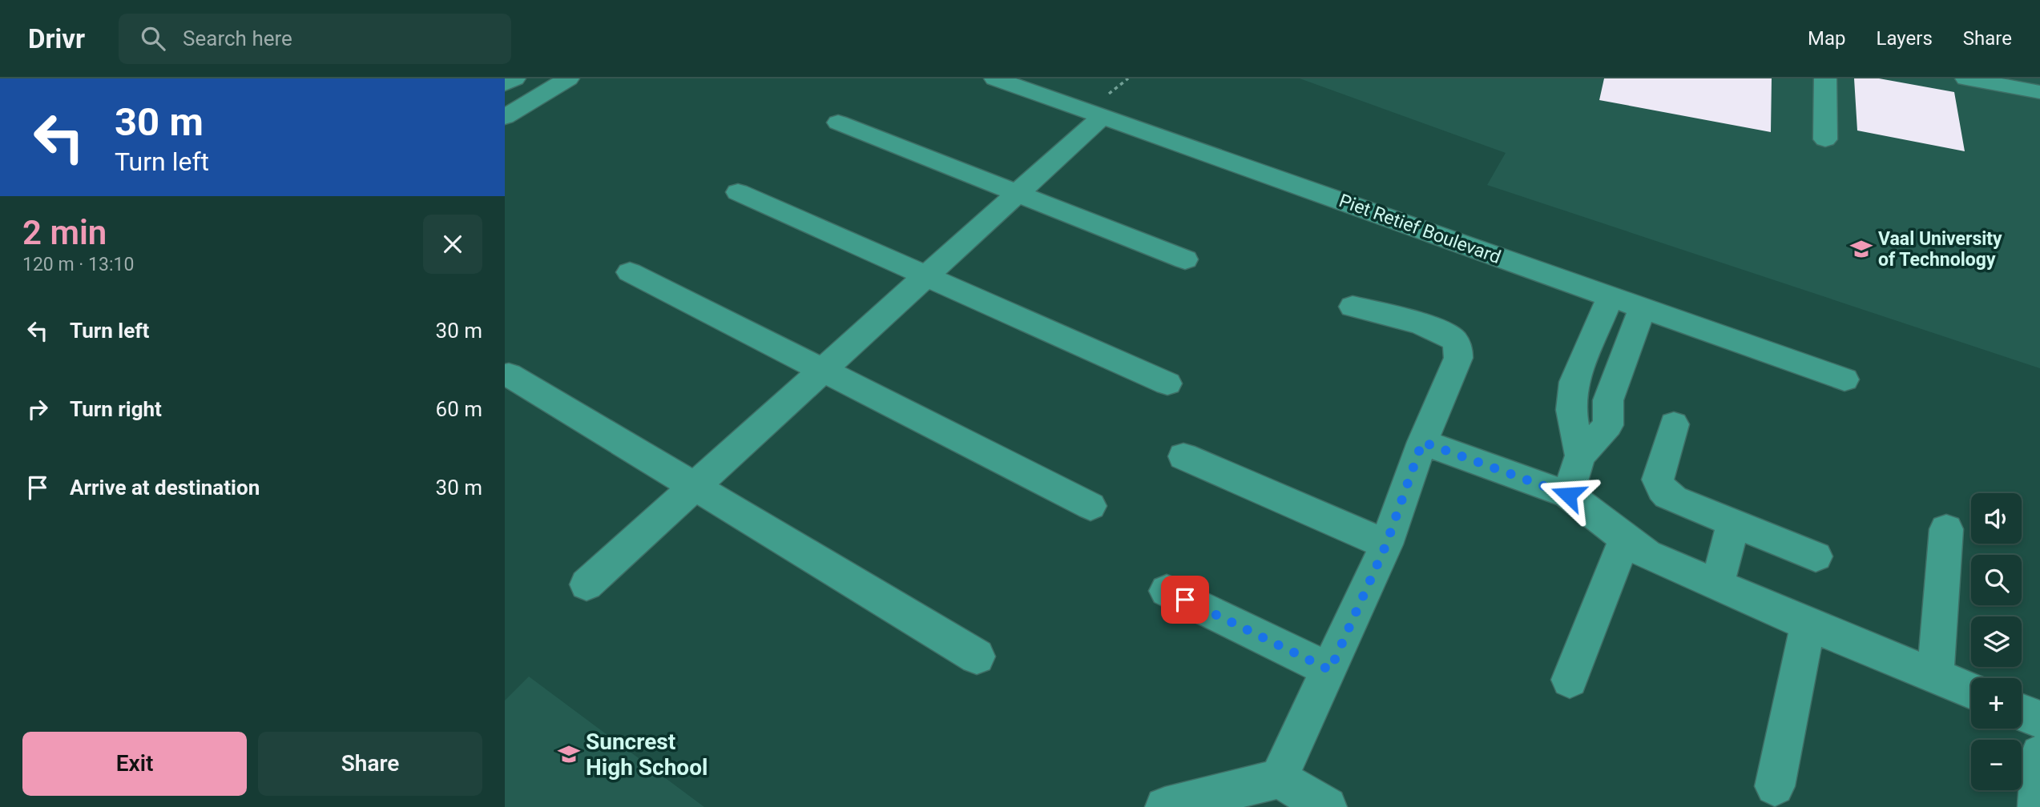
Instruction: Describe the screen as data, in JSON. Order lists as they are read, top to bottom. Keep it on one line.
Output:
{"streets":{"street":["Piet Retief Boulevard"]},"places":{"school or university":["Vaal University of Technology","Suncrest High School"]},"page":{"header":"Drivr","search":"Search here","nav":["Map","Layers","Share"],"turn":["30 m","Turn left"],"heading":["2 min","120 m · 13:10"],"list":[{"name":"Turn left","value":"30 m"},{"name":"Turn right","value":"60 m"},{"name":"Arrive at destination","value":"30 m"}],"map_buttons":["+","−"],"buttons":["Exit","Share"]}}
